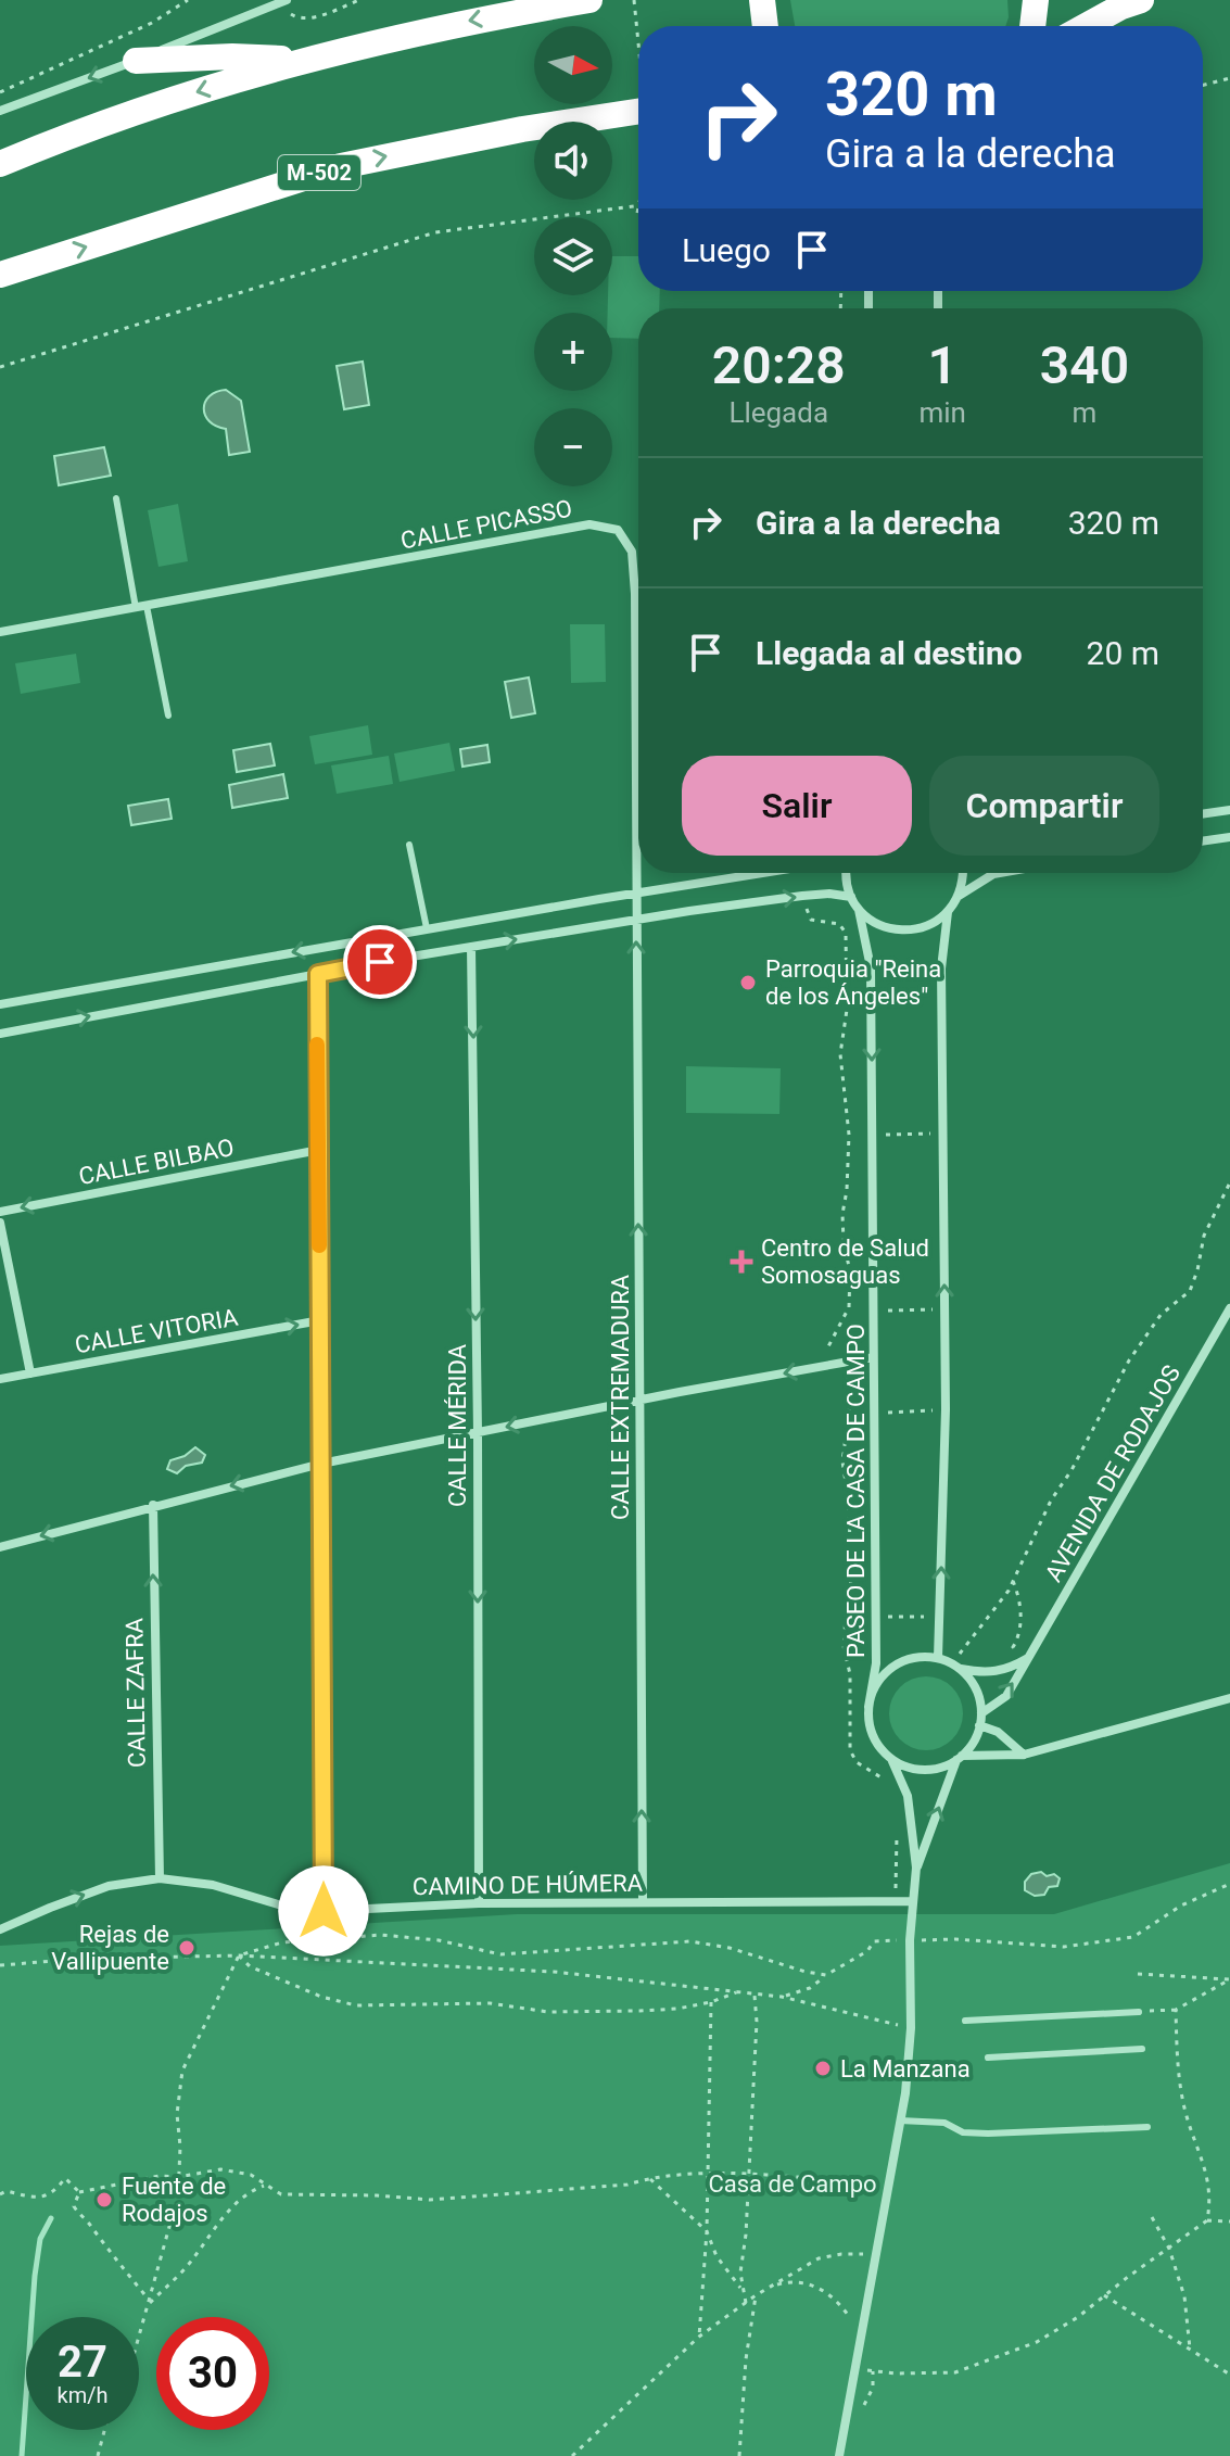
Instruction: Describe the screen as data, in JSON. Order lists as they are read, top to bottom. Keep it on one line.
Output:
{"streets":{"highway":["M-502"],"street":["CALLE PICASSO","CALLE BILBAO","CALLE VITORIA","CALLE EXTREMADURA","CALLE MÉRIDA","AVENIDA DE RODAJOS","PASEO DE LA CASA DE CAMPO","CALLE ZAFRA","CAMINO DE HÚMERA"]},"crossings":[["CALLE PICASSO","CALLE EXTREMADURA"],["CALLE EXTREMADURA","CAMINO DE HÚMERA"],["CALLE MÉRIDA","CAMINO DE HÚMERA"],["AVENIDA DE RODAJOS","PASEO DE LA CASA DE CAMPO"],["CALLE ZAFRA","CAMINO DE HÚMERA"]],"one_way":["CALLE BILBAO","CALLE VITORIA","CALLE EXTREMADURA","CALLE MÉRIDA","CALLE ZAFRA"],"parks":["Casa de Campo"],"places":{"other":["Parroquia \"Reina de los Ángeles\"","Rejas de Vallipuente","La Manzana","Fuente de Rodajos"],"health":["Centro de Salud Somosaguas"]},"north":"right","page":{"map_buttons":["+","−"],"turn":["320 m","Gira a la derecha"],"then":"Luego","eta":["20:28","Llegada","1","min","340","m"],"list":[{"name":"Gira a la derecha","value":"320 m"},{"name":"Llegada al destino","value":"20 m"}],"buttons":["Salir","Compartir"],"speed":"27 km/h","limit":"30"}}
